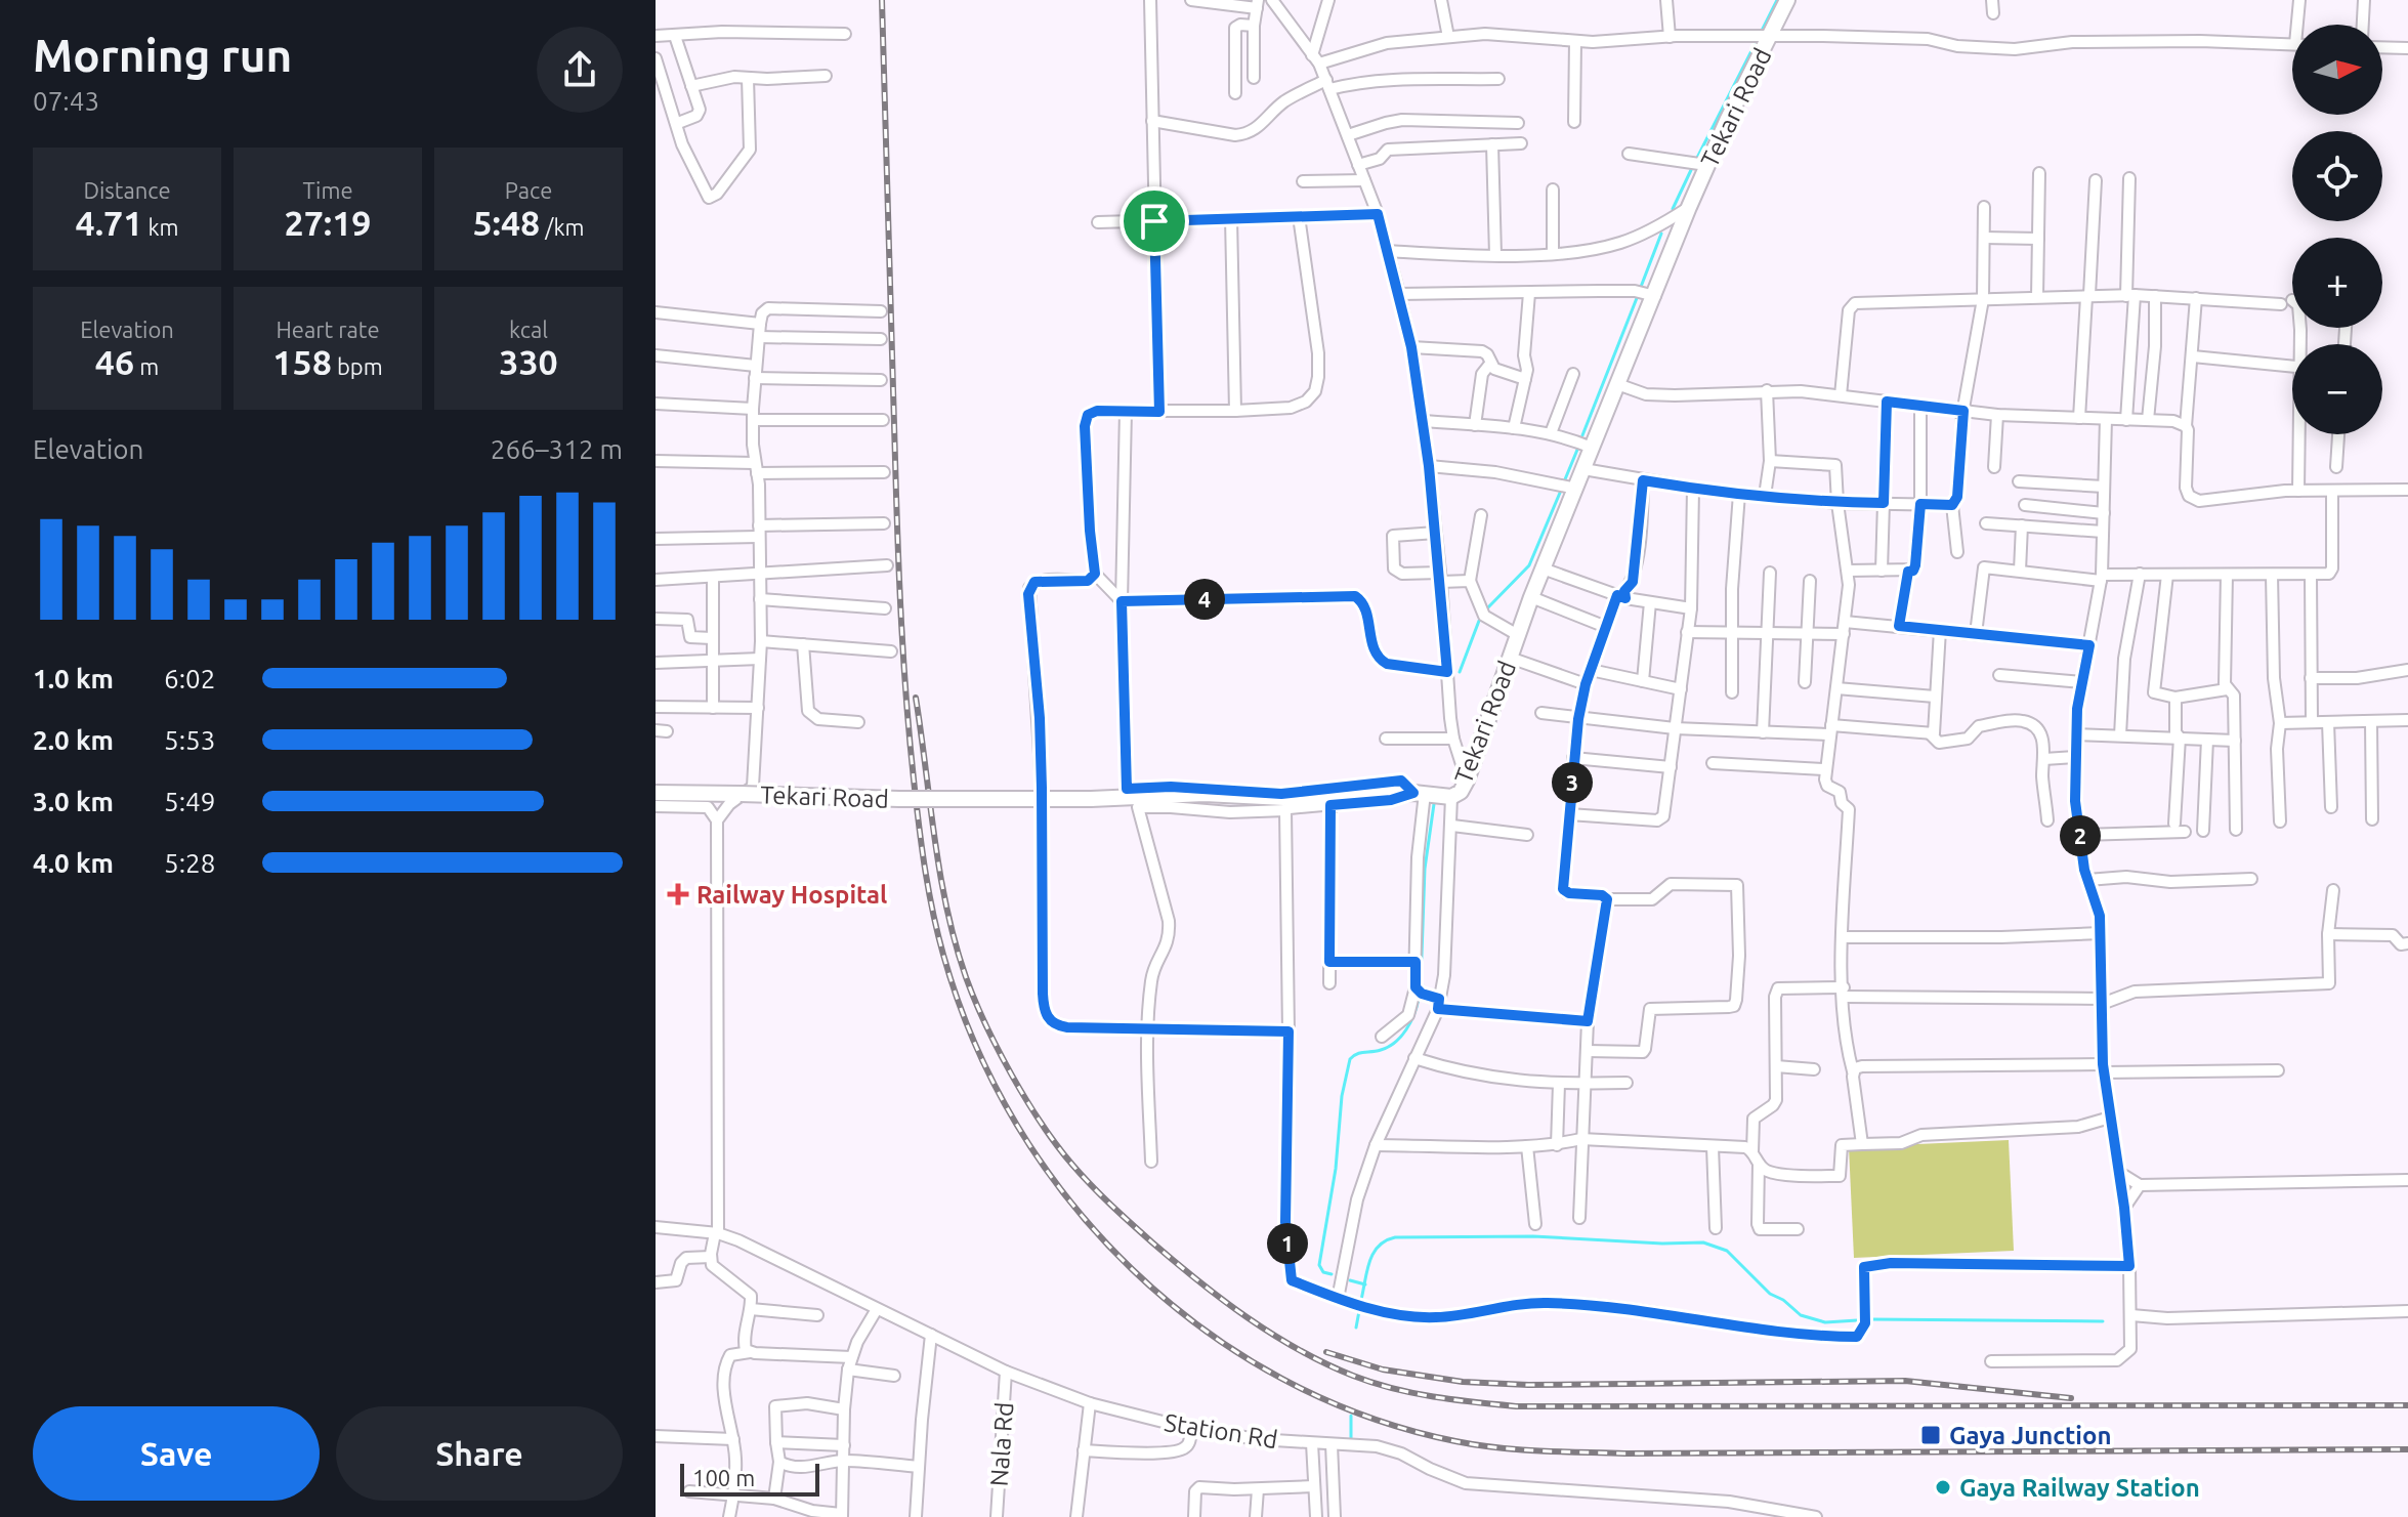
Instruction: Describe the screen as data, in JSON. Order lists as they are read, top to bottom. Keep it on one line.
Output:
{"streets":{"highway":["Tekari Road"],"street":["Station Rd","Nala Rd"]},"crossings":[["Station Rd","Nala Rd"]],"places":{"health":["Railway Hospital"],"transit":["Gaya Junction"],"other":["Gaya Railway Station"]},"scale_bar":"100 m","north":"right","page":{"heading":["Morning run","07:43"],"map_buttons":["+","−"],"stats":[["Distance","4.71 km"],["Time","27:19"],["Pace","5:48 /km"],["Elevation","46 m"],["Heart rate","158 bpm"],["kcal","330"]],"chart":["Elevation","266–312 m"],"pins":["4","3","2","1"],"list":[{"name":"1.0 km","note":"6:02"},{"name":"2.0 km","note":"5:53"},{"name":"3.0 km","note":"5:49"},{"name":"4.0 km","note":"5:28"}],"buttons":["Save","Share"],"scale":"100 m"}}
